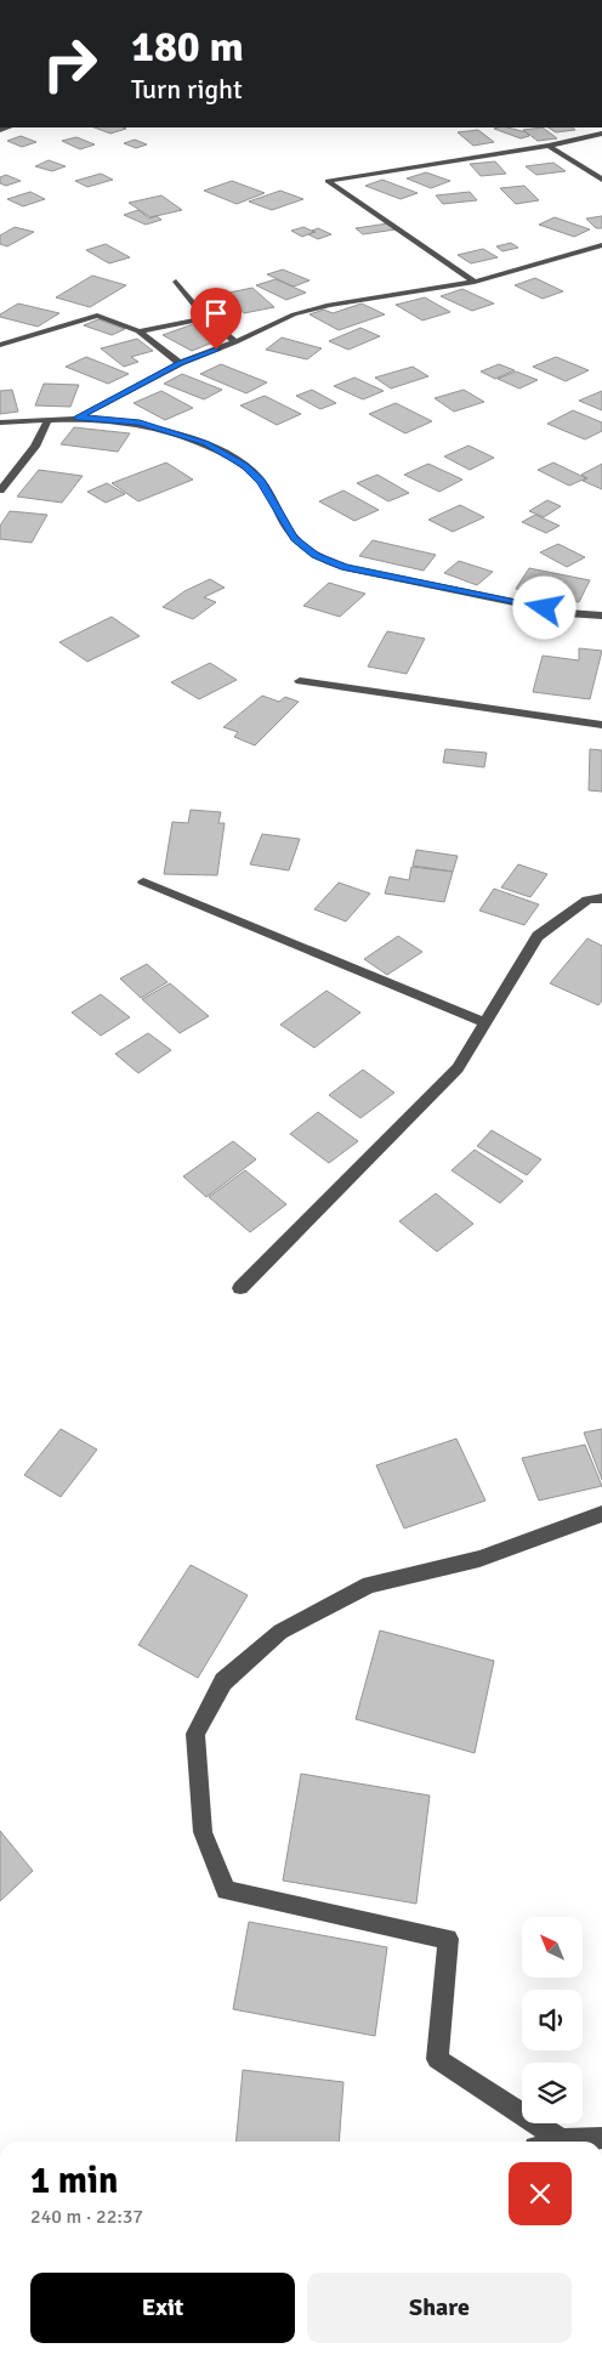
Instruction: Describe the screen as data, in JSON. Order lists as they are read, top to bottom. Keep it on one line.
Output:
{"north":"top left","page":{"turn":["180 m","Turn right"],"heading":["1 min","240 m · 22:37"],"buttons":["Exit","Share"]}}
